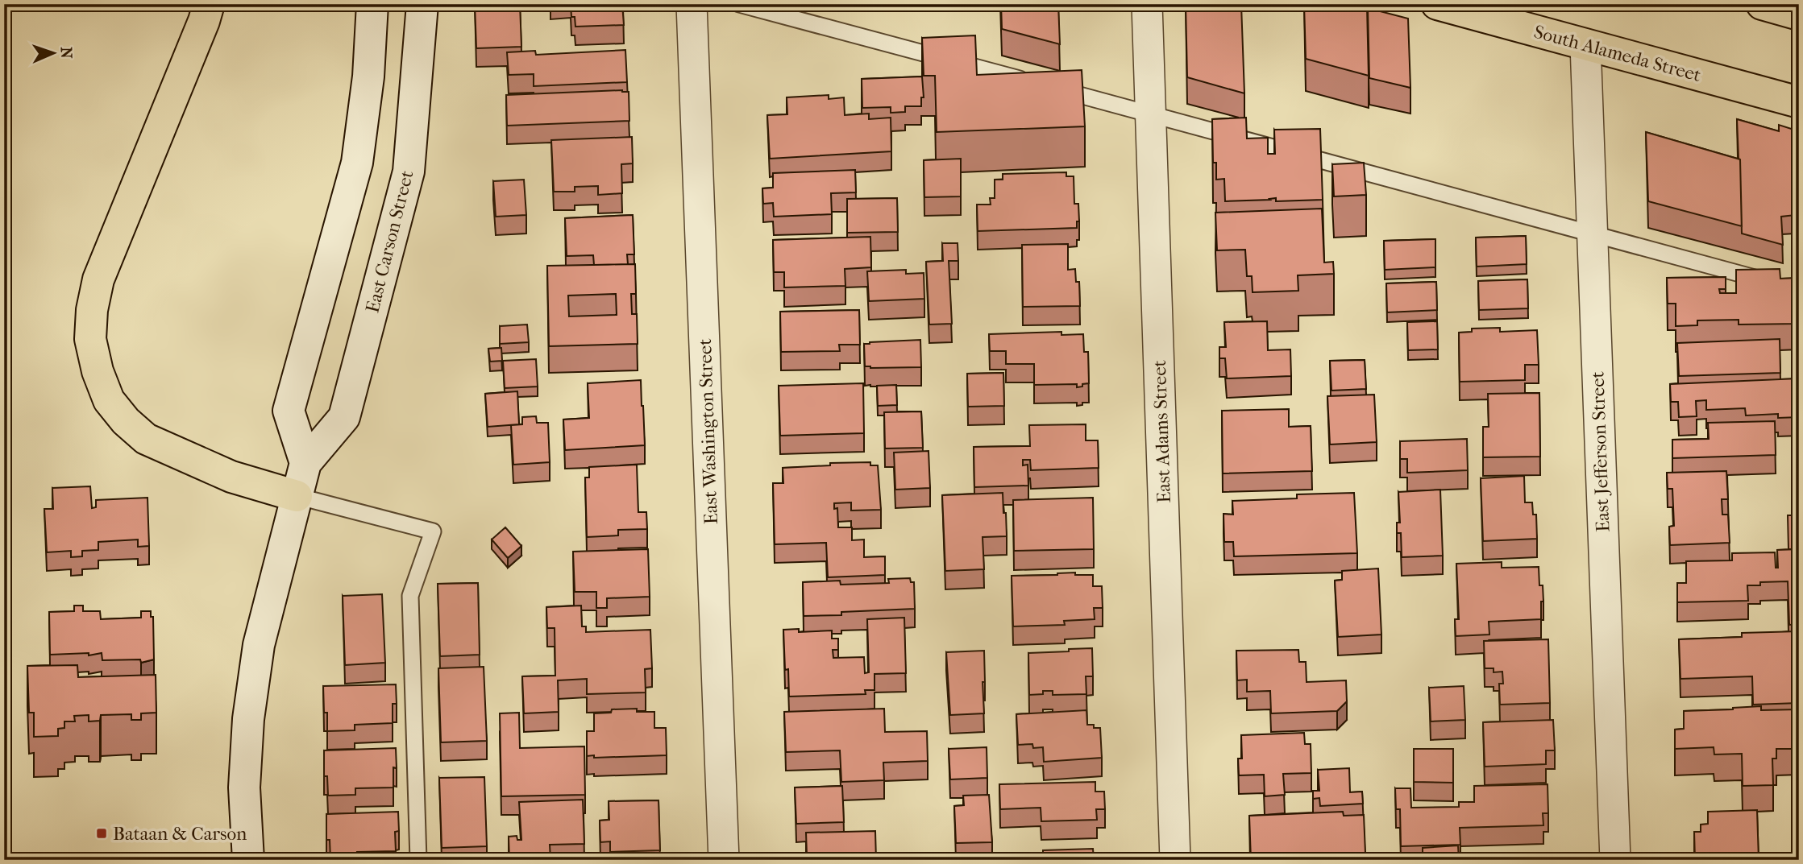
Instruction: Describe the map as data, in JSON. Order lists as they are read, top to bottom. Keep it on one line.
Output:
{"streets":{"main road":["South Alameda Street","East Carson Street"],"street":["East Washington Street","East Adams Street","East Jefferson Street"]},"crossings":[["South Alameda Street","East Jefferson Street"]],"places":{"transit":["Bataan & Carson"]},"north":"right"}
